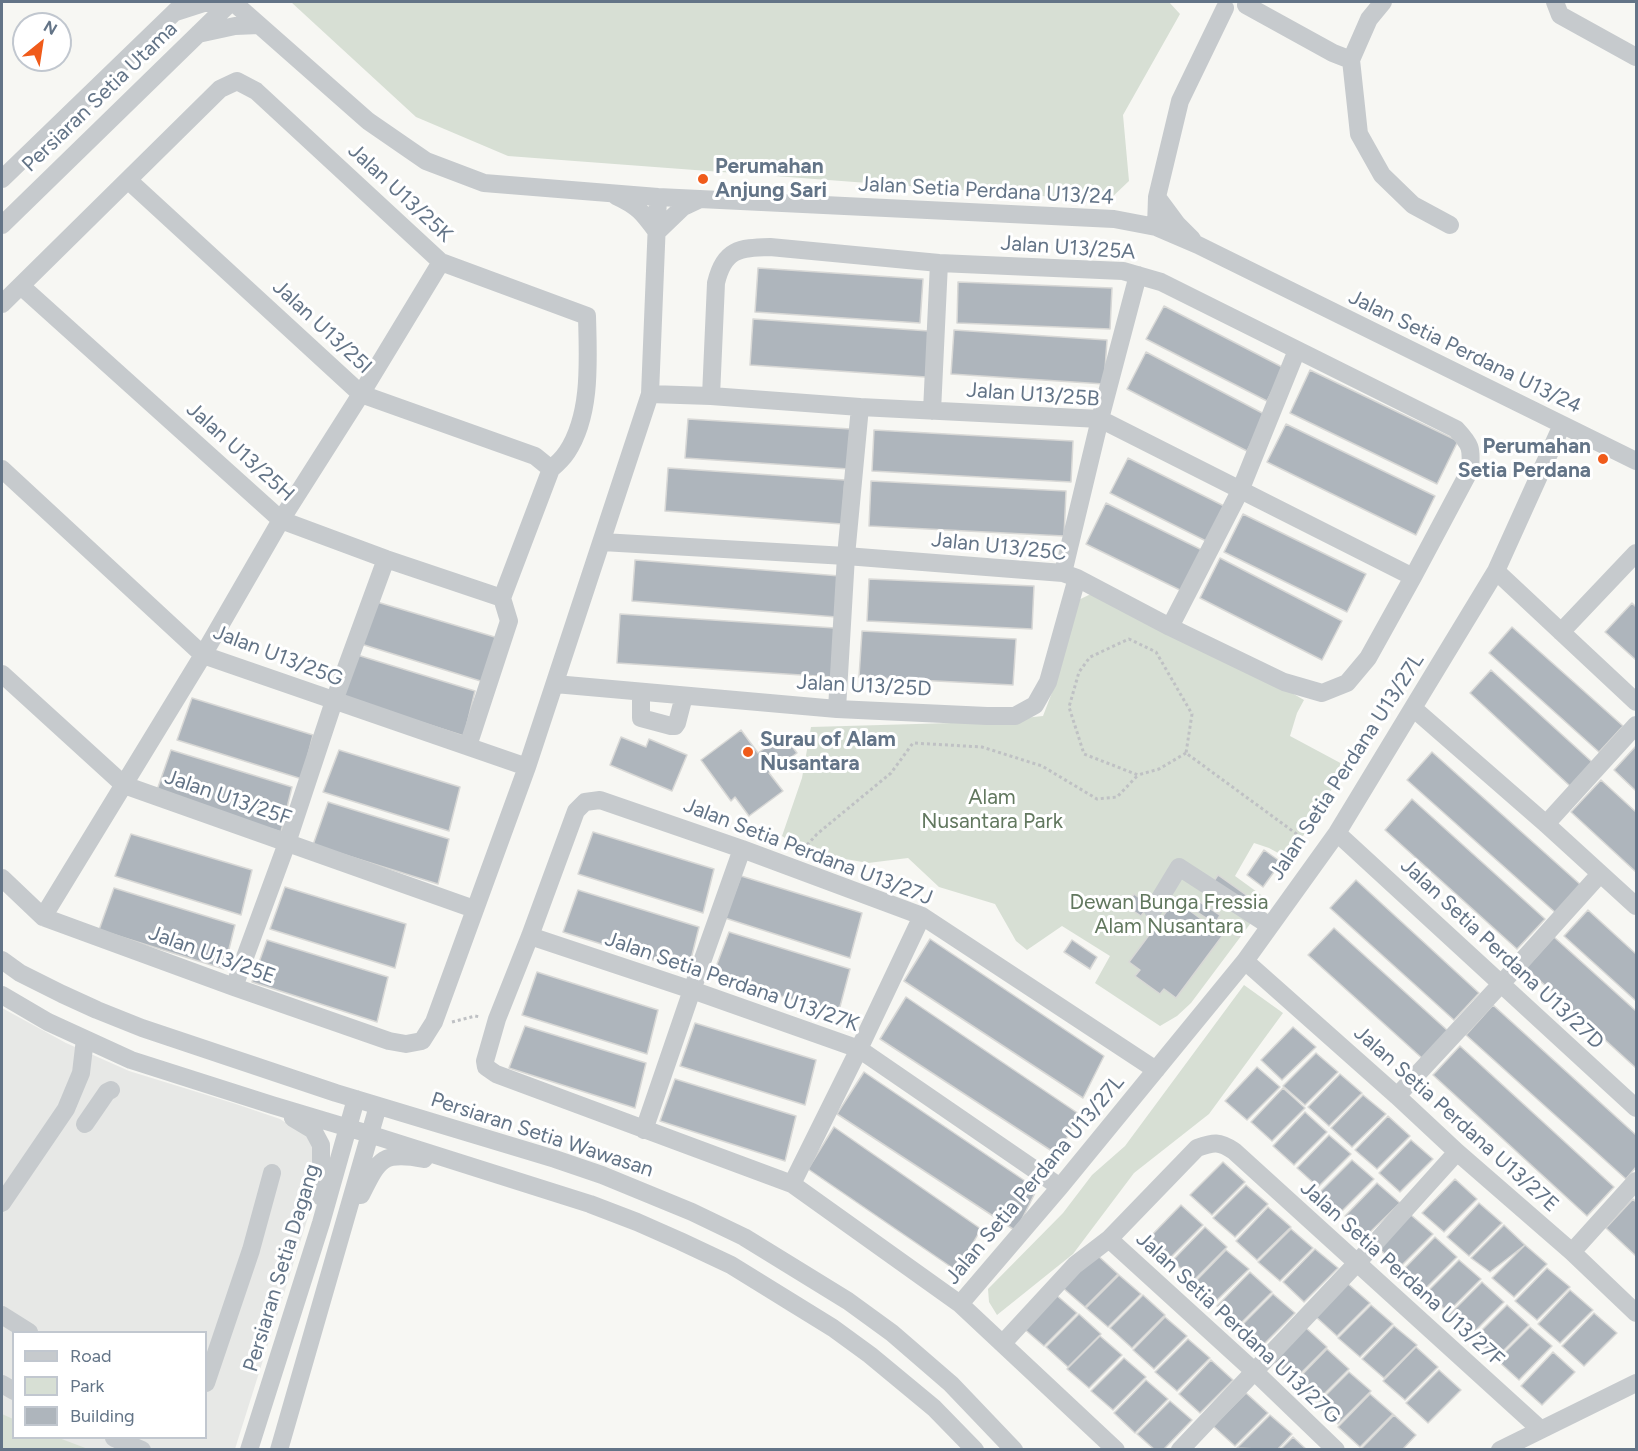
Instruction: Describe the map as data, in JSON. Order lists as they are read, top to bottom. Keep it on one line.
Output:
{"streets":{"street":["Persiaran Setia Utama","Jalan Setia Perdana U13/24","Jalan U13/25K","Jalan U13/25A","Jalan U13/25I","Jalan U13/25B","Jalan U13/25H","Jalan U13/25C","Jalan U13/25G","Jalan U13/25D","Jalan Setia Perdana U13/27L","Jalan U13/25F","Jalan Setia Perdana U13/27J","Jalan Setia Perdana U13/27D","Jalan U13/25E","Jalan Setia Perdana U13/27K","Jalan Setia Perdana U13/27E","Persiaran Setia Wawasan","Persiaran Setia Dagang","Jalan Setia Perdana U13/27F","Jalan Setia Perdana U13/27G"]},"crossings":[["Persiaran Setia Utama","Jalan Setia Perdana U13/24"],["Jalan Setia Perdana U13/24","Jalan Setia Perdana U13/27L"],["Jalan U13/25K","Jalan U13/25I"],["Jalan U13/25A","Jalan U13/25B"],["Jalan U13/25A","Jalan U13/25C"],["Jalan U13/25A","Jalan U13/25D"],["Jalan U13/25B","Jalan U13/25C"],["Jalan U13/25B","Jalan U13/25D"],["Jalan U13/25C","Jalan U13/25D"],["Jalan Setia Perdana U13/27L","Jalan Setia Perdana U13/27J"],["Jalan Setia Perdana U13/27L","Jalan Setia Perdana U13/27D"],["Jalan Setia Perdana U13/27L","Jalan Setia Perdana U13/27K"],["Jalan Setia Perdana U13/27L","Jalan Setia Perdana U13/27E"],["Persiaran Setia Wawasan","Persiaran Setia Dagang"],["Jalan Setia Perdana U13/27F","Jalan Setia Perdana U13/27G"]],"parks":["Alam Nusantara Park","Dewan Bunga Fressia Alam Nusantara"],"places":["Perumahan Anjung Sari","Perumahan Setia Perdana","Surau of Alam Nusantara"],"legend":["Road","Park","Building"],"north":"top right"}
